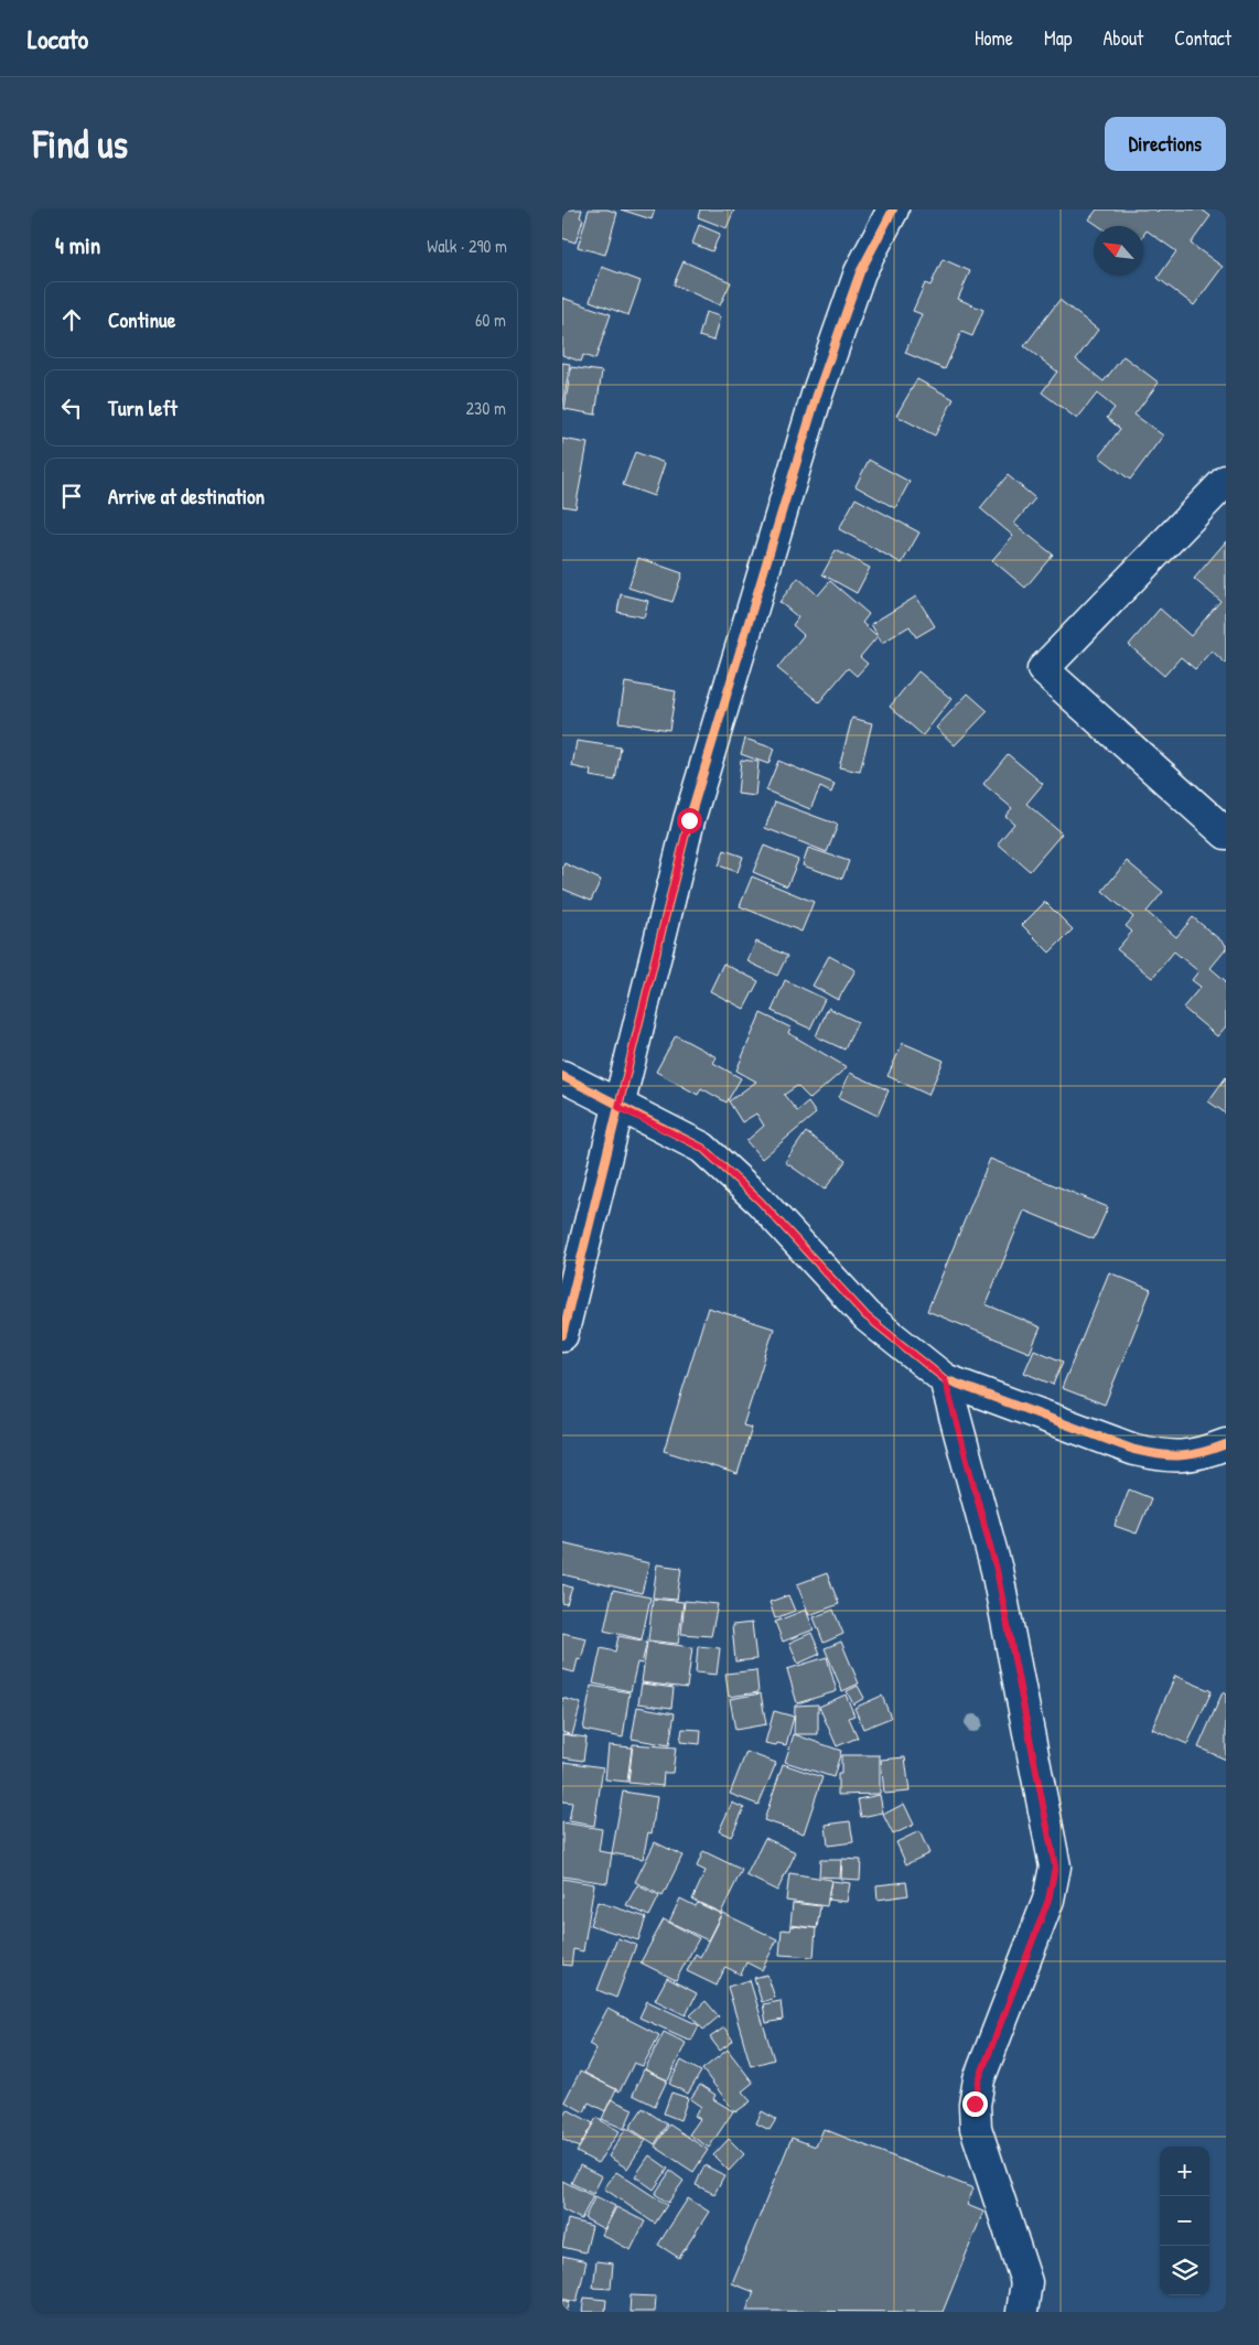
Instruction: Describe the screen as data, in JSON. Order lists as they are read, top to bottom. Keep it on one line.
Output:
{"north":"top left","page":{"header":"Locato","nav":["Home","Map","About","Contact"],"buttons":"Directions","title":"Find us","heading":["4 min","Walk · 290 m"],"list":[["Continue","60 m"],["Turn left","230 m"],"Arrive at destination"],"map_buttons":["+","−"]}}
